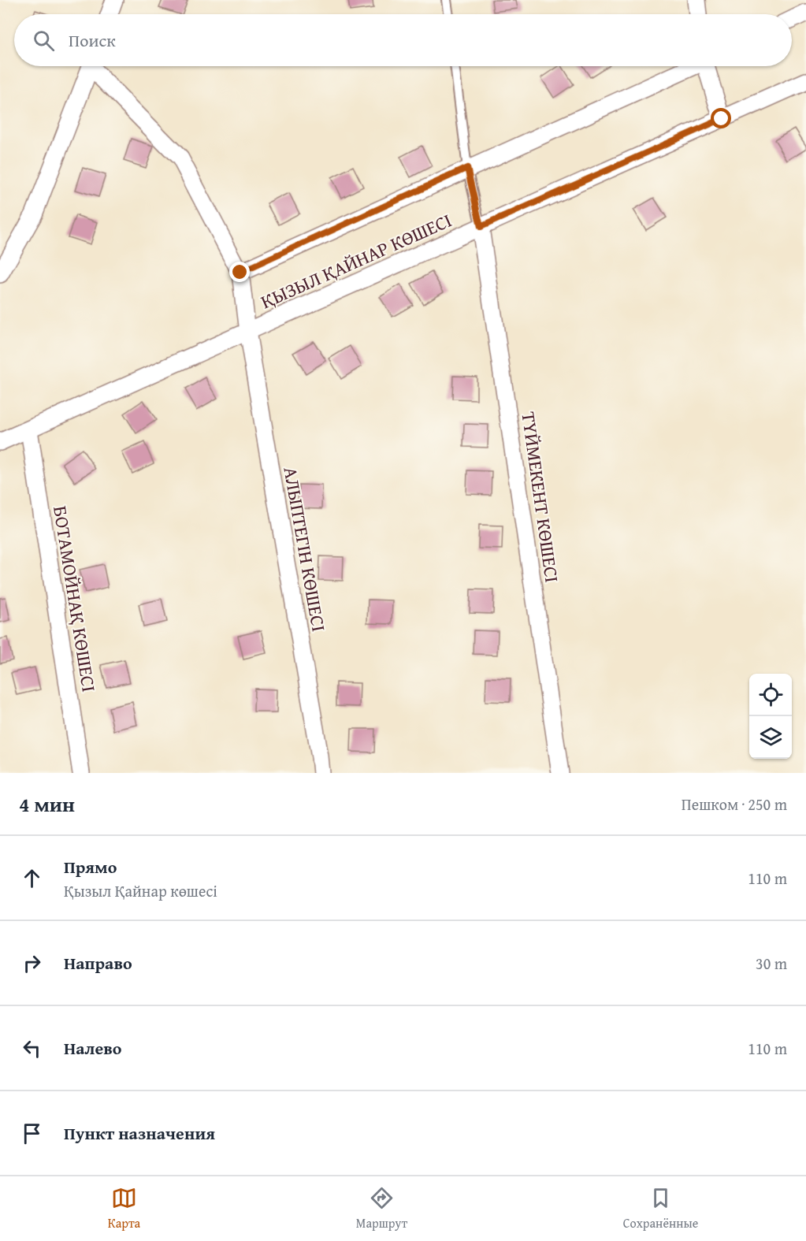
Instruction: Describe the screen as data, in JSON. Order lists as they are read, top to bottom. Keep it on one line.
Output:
{"streets":{"street":["ҚЫЗЫЛ ҚАЙНАР КӨШЕСІ","ТҮЙМЕКЕНТ КӨШЕСІ","АЛЫПТЕГІН КӨШЕСІ","БОТАМОЙНАҚ КӨШЕСІ"]},"crossings":[["ҚЫЗЫЛ ҚАЙНАР КӨШЕСІ","ТҮЙМЕКЕНТ КӨШЕСІ"],["ҚЫЗЫЛ ҚАЙНАР КӨШЕСІ","АЛЫПТЕГІН КӨШЕСІ"],["ҚЫЗЫЛ ҚАЙНАР КӨШЕСІ","БОТАМОЙНАҚ КӨШЕСІ"]],"page":{"search":"Поиск","heading":["4 мин","Пешком · 250 m"],"list":[["Прямо","Қызыл Қайнар көшесі","110 m"],["Направо","30 m"],["Налево","110 m"],"Пункт назначения"],"nav":["Карта","Маршрут","Сохранённые"]}}
